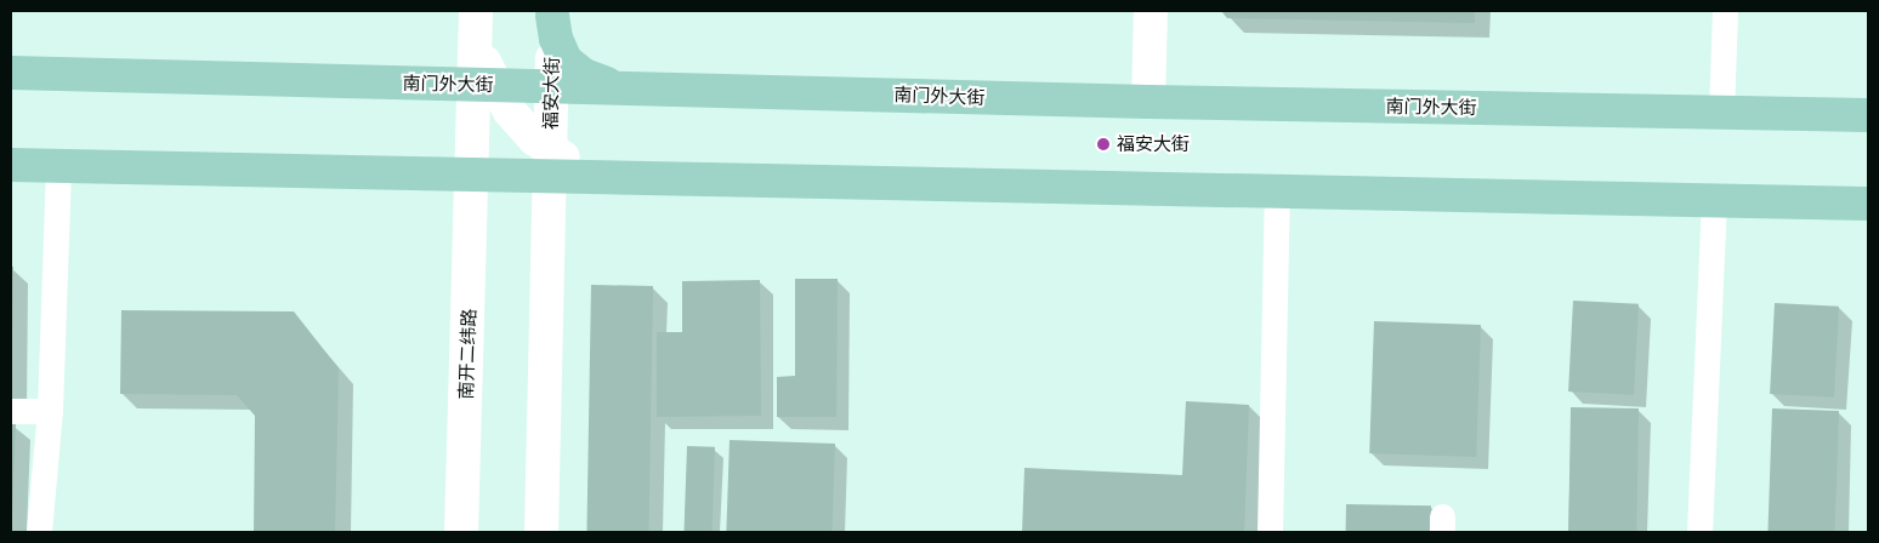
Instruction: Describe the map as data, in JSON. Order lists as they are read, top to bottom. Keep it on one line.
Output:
{"streets":{"main road":["南门外大街","福安大街","南开二纬路"]},"crossings":[["南门外大街","福安大街"]],"places":["福安大街"]}
